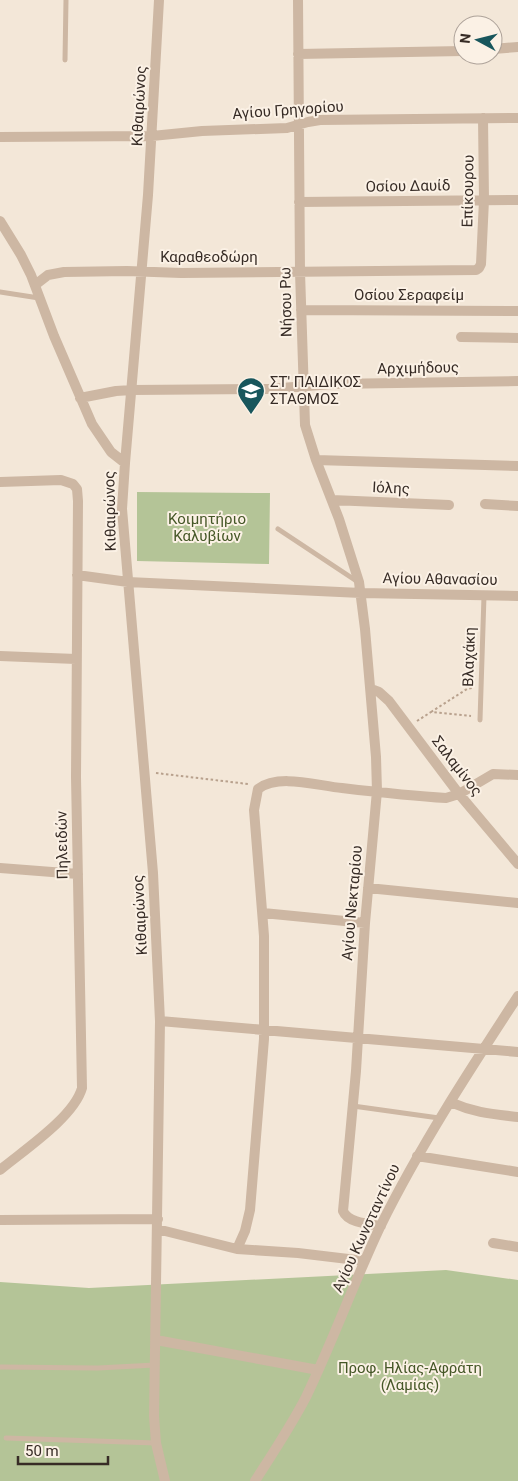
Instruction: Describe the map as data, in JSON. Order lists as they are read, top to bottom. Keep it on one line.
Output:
{"streets":{"street":["Κιθαιρώνος","Αγίου Γρηγορίου","Οσίου Δαυίδ","Επίκουρου","Καραθεοδώρη","Οσίου Σεραφείμ","Νήσου Ρω","Αρχιμήδους","Ιόλης","Αγίου Αθανασίου","Σαλαμίνος","Πηλειδών","Αγίου Νεκταρίου","Αγίου Κωνσταντίνου"],"lane":["Βλαχάκη"]},"crossings":[["Κιθαιρώνος","Αγίου Γρηγορίου"],["Κιθαιρώνος","Καραθεοδώρη"],["Κιθαιρώνος","Αρχιμήδους"],["Κιθαιρώνος","Αγίου Αθανασίου"],["Αγίου Γρηγορίου","Επίκουρου"],["Αγίου Γρηγορίου","Νήσου Ρω"],["Οσίου Δαυίδ","Επίκουρου"],["Οσίου Δαυίδ","Νήσου Ρω"],["Επίκουρου","Καραθεοδώρη"],["Καραθεοδώρη","Νήσου Ρω"],["Οσίου Σεραφείμ","Νήσου Ρω"],["Νήσου Ρω","Αρχιμήδους"],["Νήσου Ρω","Ιόλης"],["Νήσου Ρω","Αγίου Αθανασίου"],["Νήσου Ρω","Αγίου Νεκταρίου"],["Αγίου Αθανασίου","Βλαχάκη"],["Αγίου Αθανασίου","Πηλειδών"],["Αγίου Αθανασίου","Αγίου Νεκταρίου"],["Σαλαμίνος","Αγίου Νεκταρίου"],["Αγίου Νεκταρίου","Αγίου Κωνσταντίνου"]],"parks":["Κοιμητήριο Καλυβίων","Προφ. Ηλίας-Αφράτη (Λαμίας)"],"places":{"school or university":["ΣΤ' ΠΑΙΔΙΚΟΣ ΣΤΑΘΜΟΣ"]},"scale_bar":"50 m","north":"left"}
